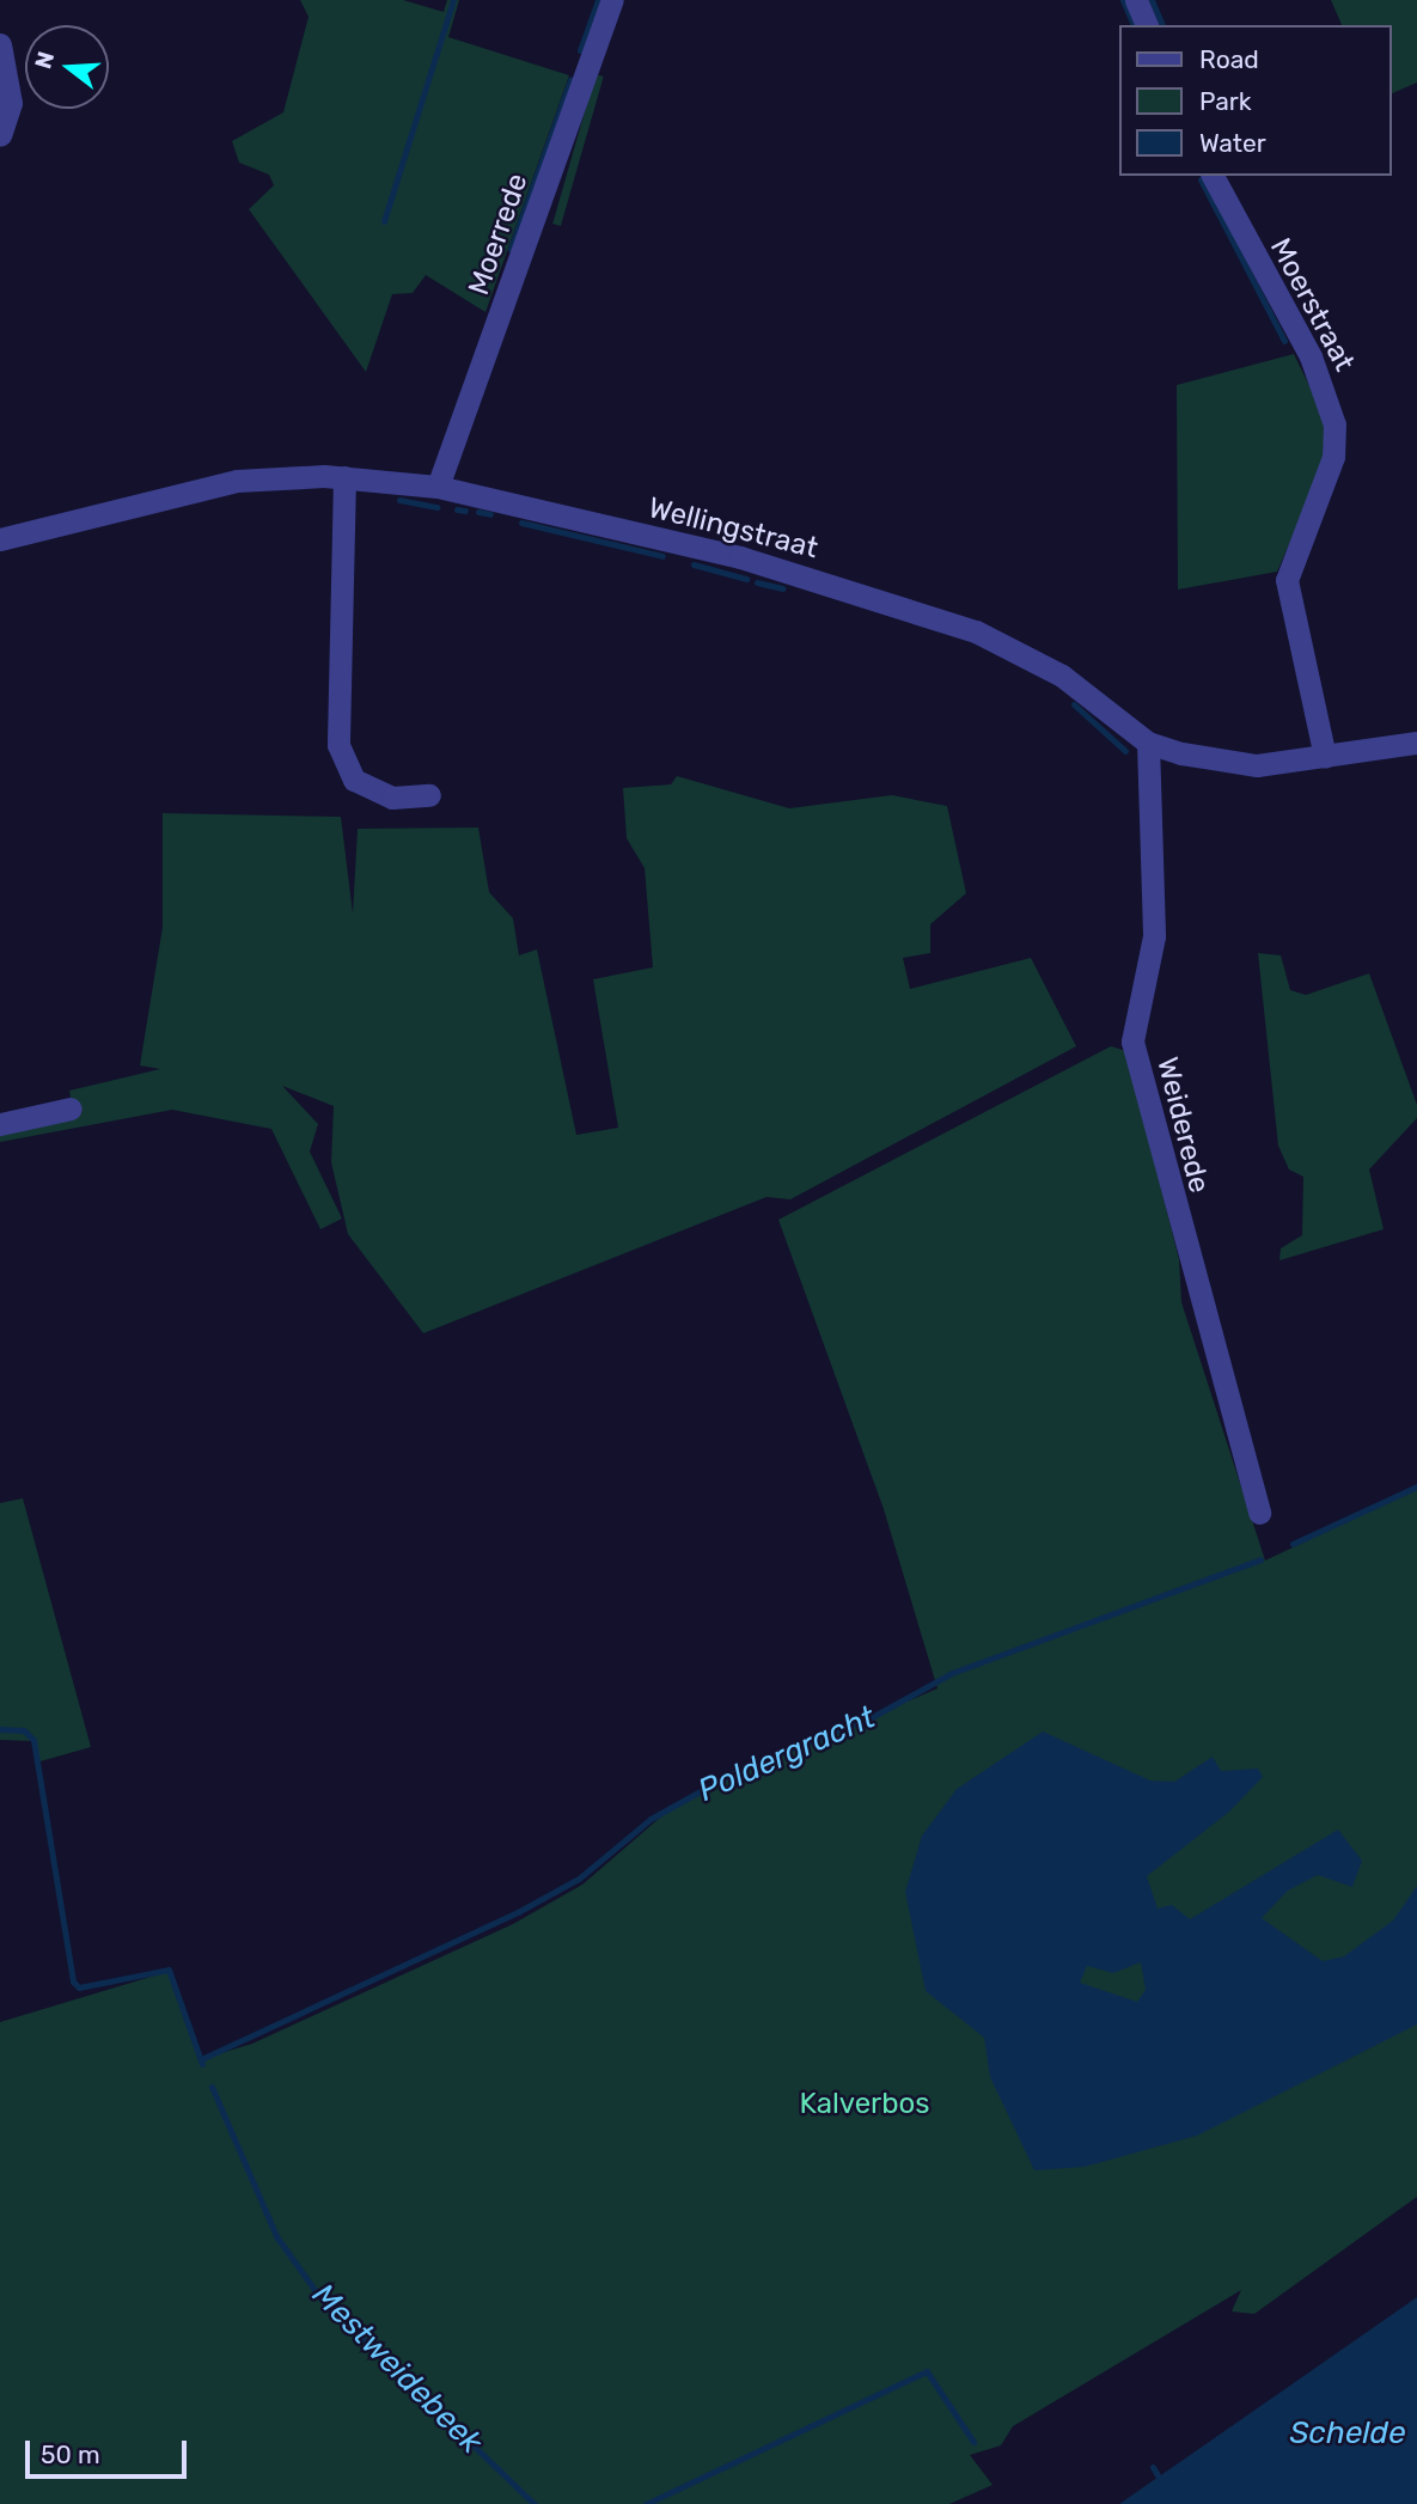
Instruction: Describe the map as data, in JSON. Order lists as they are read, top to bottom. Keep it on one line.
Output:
{"streets":{"street":["Moerrede","Moerstraat","Wellingstraat","Weiderede"]},"crossings":[["Moerrede","Wellingstraat"],["Moerstraat","Wellingstraat"],["Wellingstraat","Weiderede"]],"water":["Poldergracht","Mestweidebeek","Schelde"],"parks":["Kalverbos"],"legend":["Road","Park","Water"],"scale_bar":"50 m","north":"left"}
